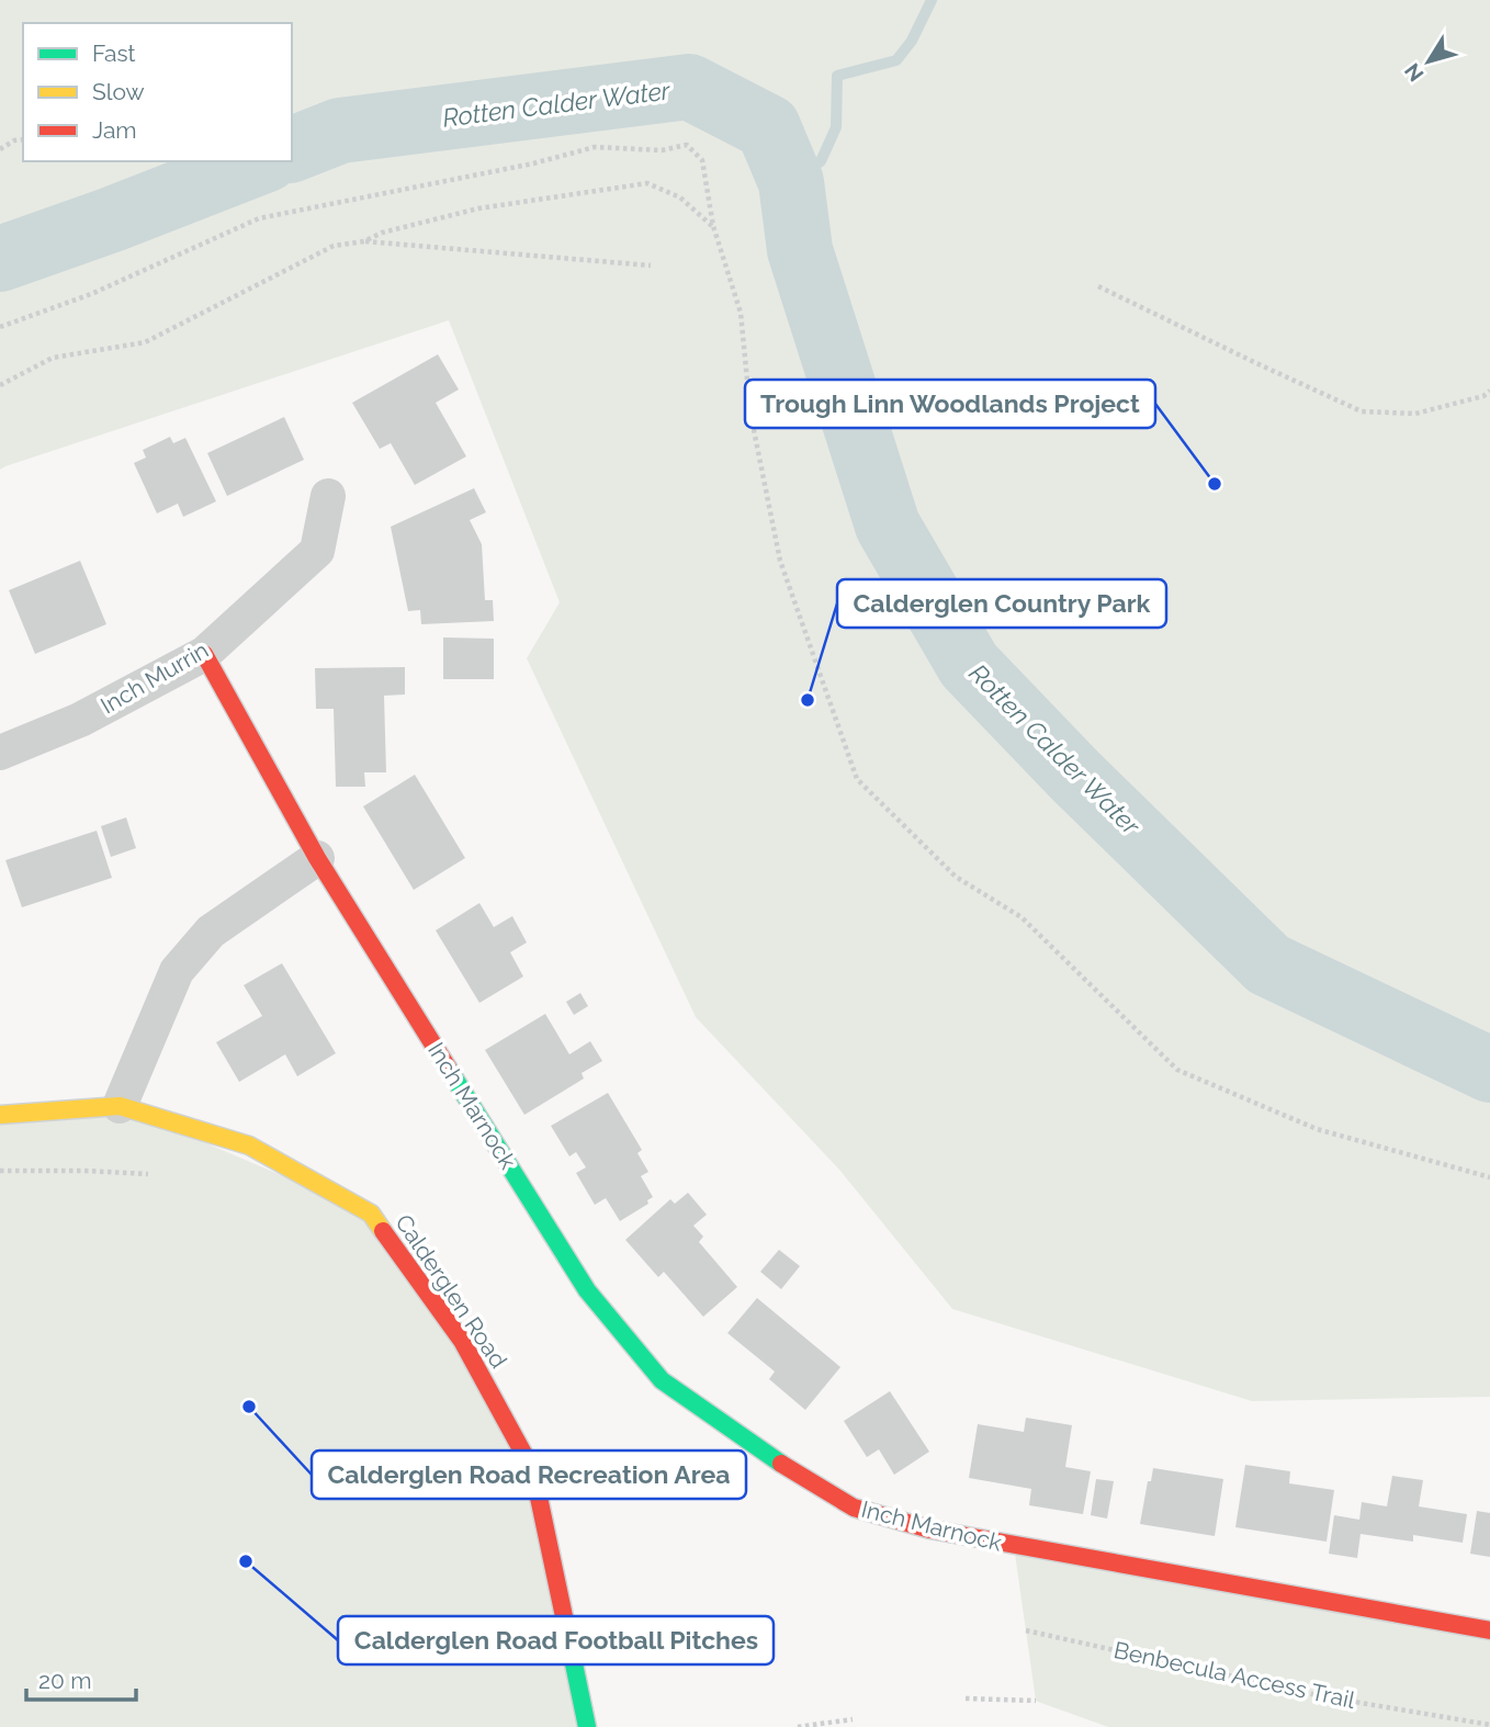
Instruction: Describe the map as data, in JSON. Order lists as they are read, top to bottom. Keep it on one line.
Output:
{"streets":{"street":["Inch Murrin","Inch Marnock","Calderglen Road"],"path":["Benbecula Access Trail"]},"crossings":[["Inch Murrin","Inch Marnock"]],"water":["Rotten Calder Water"],"places":["Trough Linn Woodlands Project","Calderglen Country Park","Calderglen Road Recreation Area","Calderglen Road Football Pitches"],"legend":["Fast","Slow","Jam"],"scale_bar":"20 m","north":"bottom left"}
